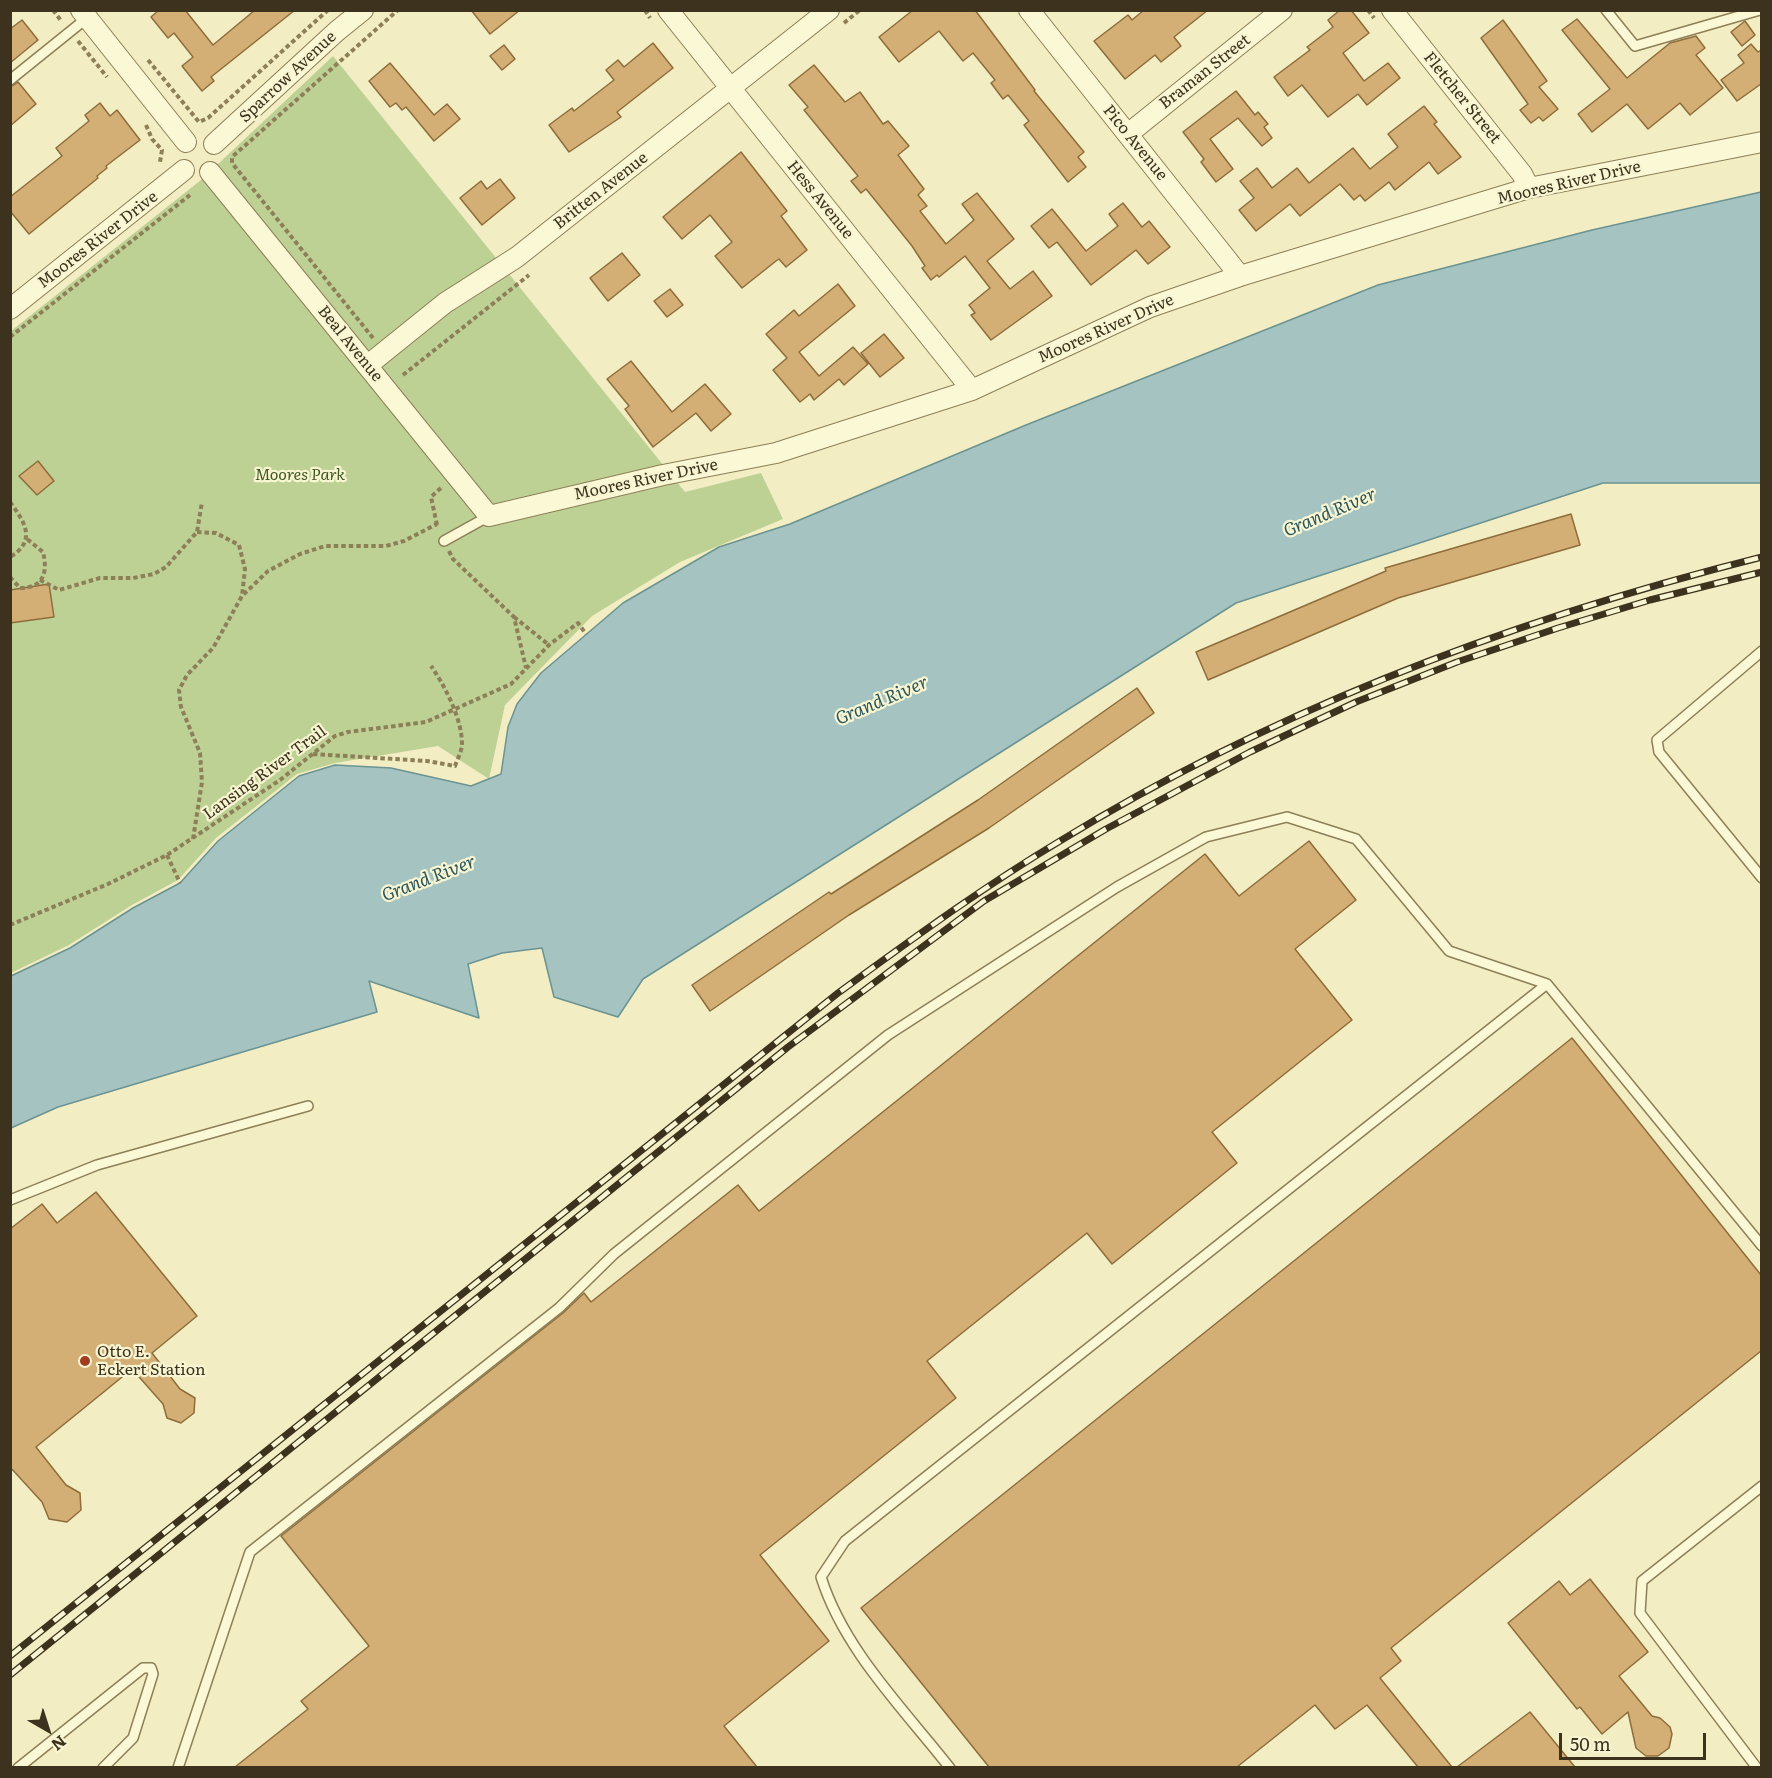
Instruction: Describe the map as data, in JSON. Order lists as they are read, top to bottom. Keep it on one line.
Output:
{"streets":{"street":["Braman Street","Sparrow Avenue","Fletcher Street","Pico Avenue","Moores River Drive","Britten Avenue","Hess Avenue","Beal Avenue"],"path":["Lansing River Trail"]},"crossings":[["Braman Street","Pico Avenue"],["Sparrow Avenue","Moores River Drive"],["Sparrow Avenue","Beal Avenue"],["Fletcher Street","Moores River Drive"],["Pico Avenue","Moores River Drive"],["Moores River Drive","Hess Avenue"],["Moores River Drive","Beal Avenue"],["Britten Avenue","Hess Avenue"],["Britten Avenue","Beal Avenue"]],"water":["Grand River"],"parks":["Moores Park"],"places":["Otto E. Eckert Station"],"scale_bar":"50 m","north":"bottom right"}
